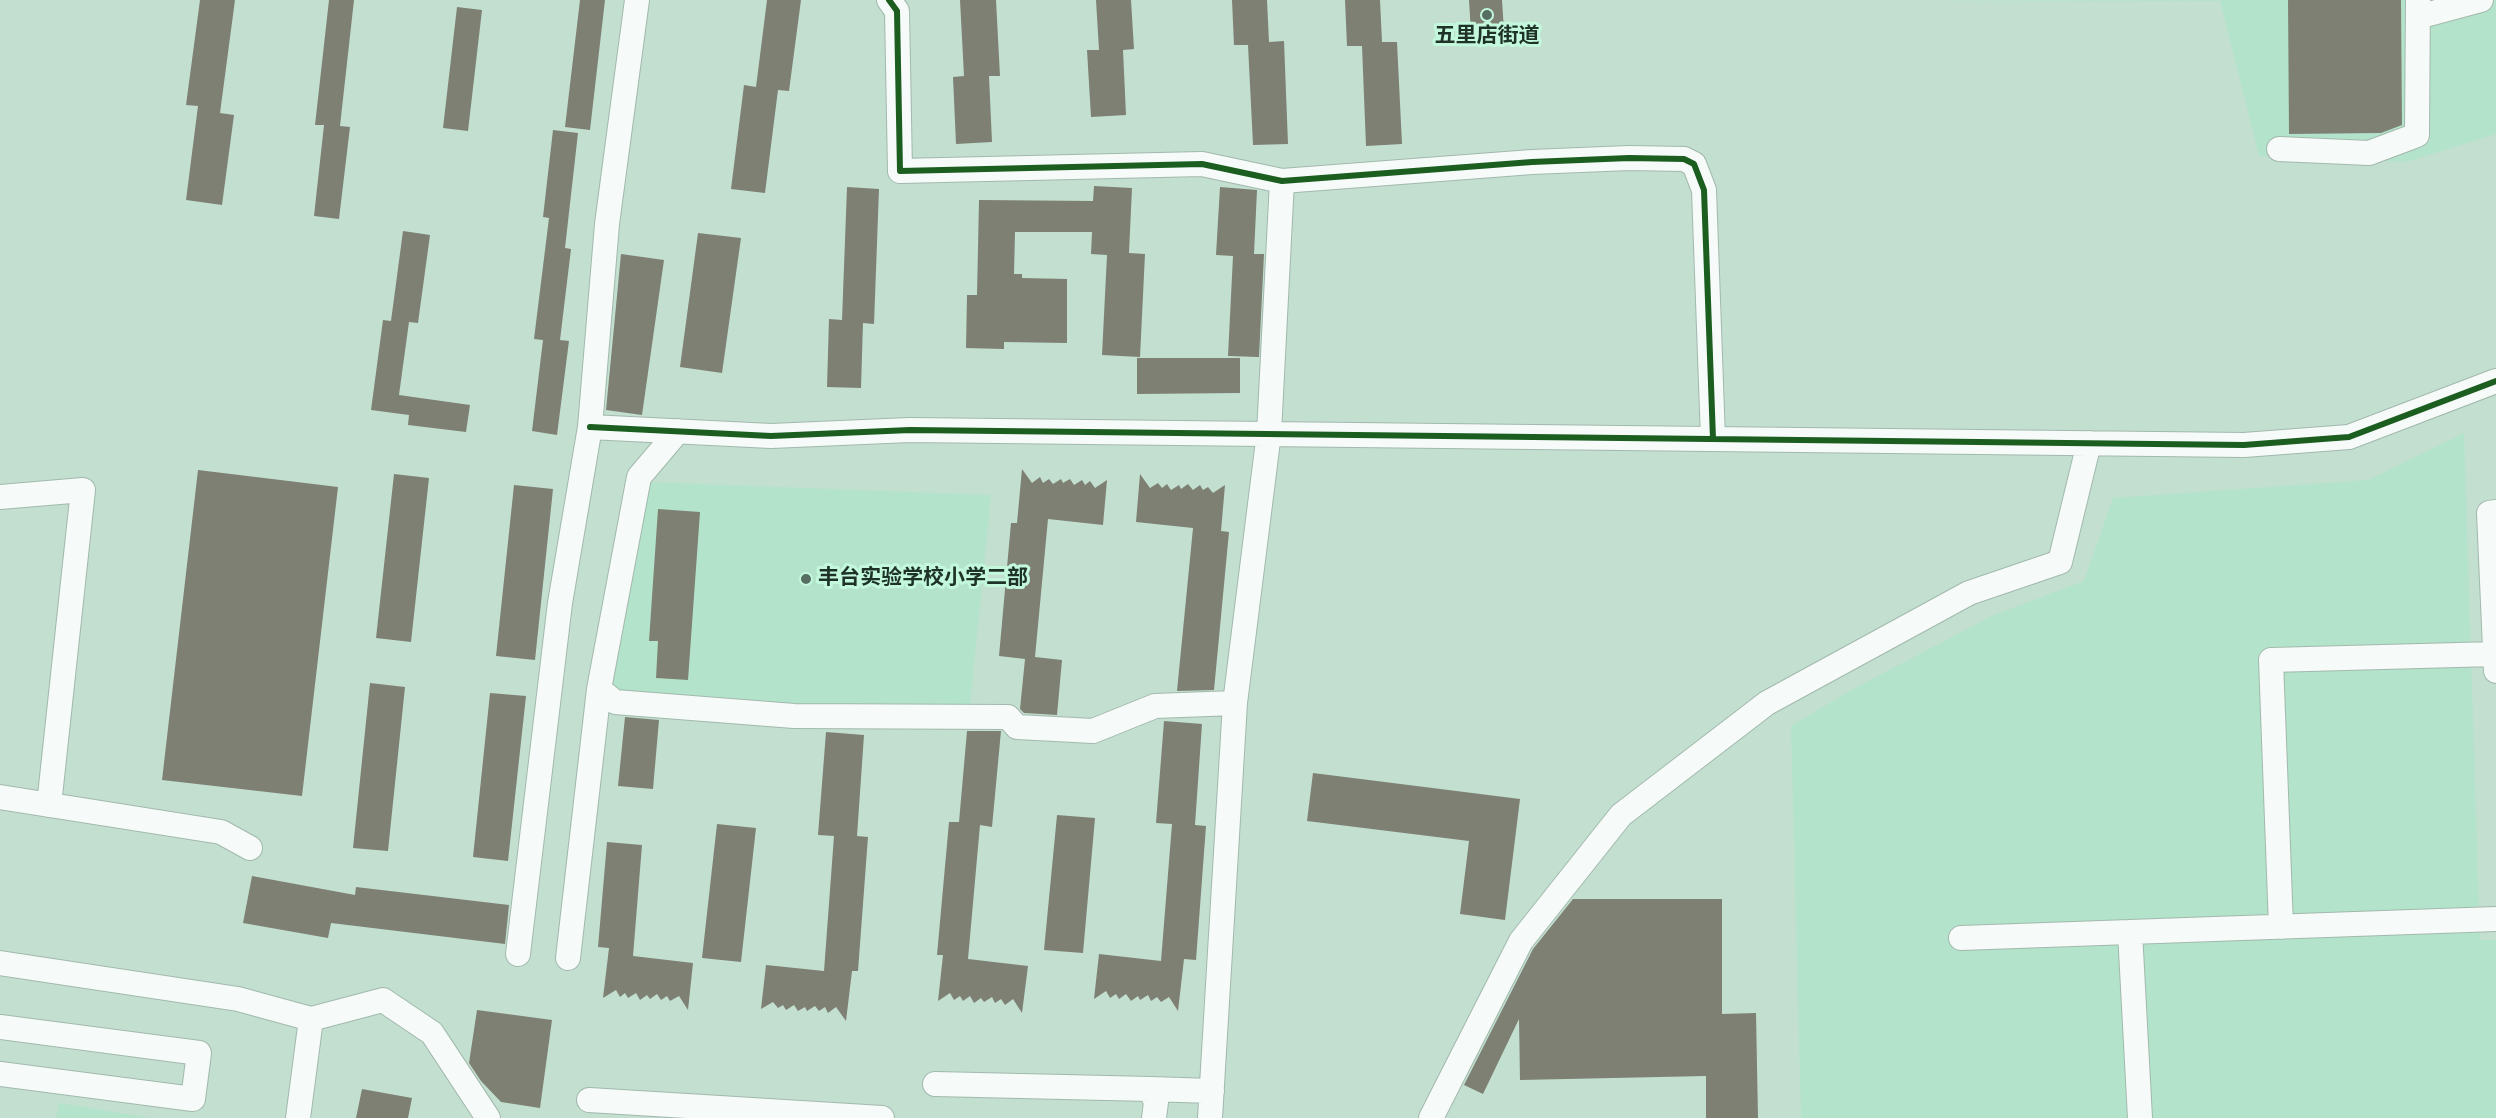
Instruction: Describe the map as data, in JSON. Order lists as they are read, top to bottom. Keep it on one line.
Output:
{"places":["五里店街道","丰台实验学校小学二部"]}
